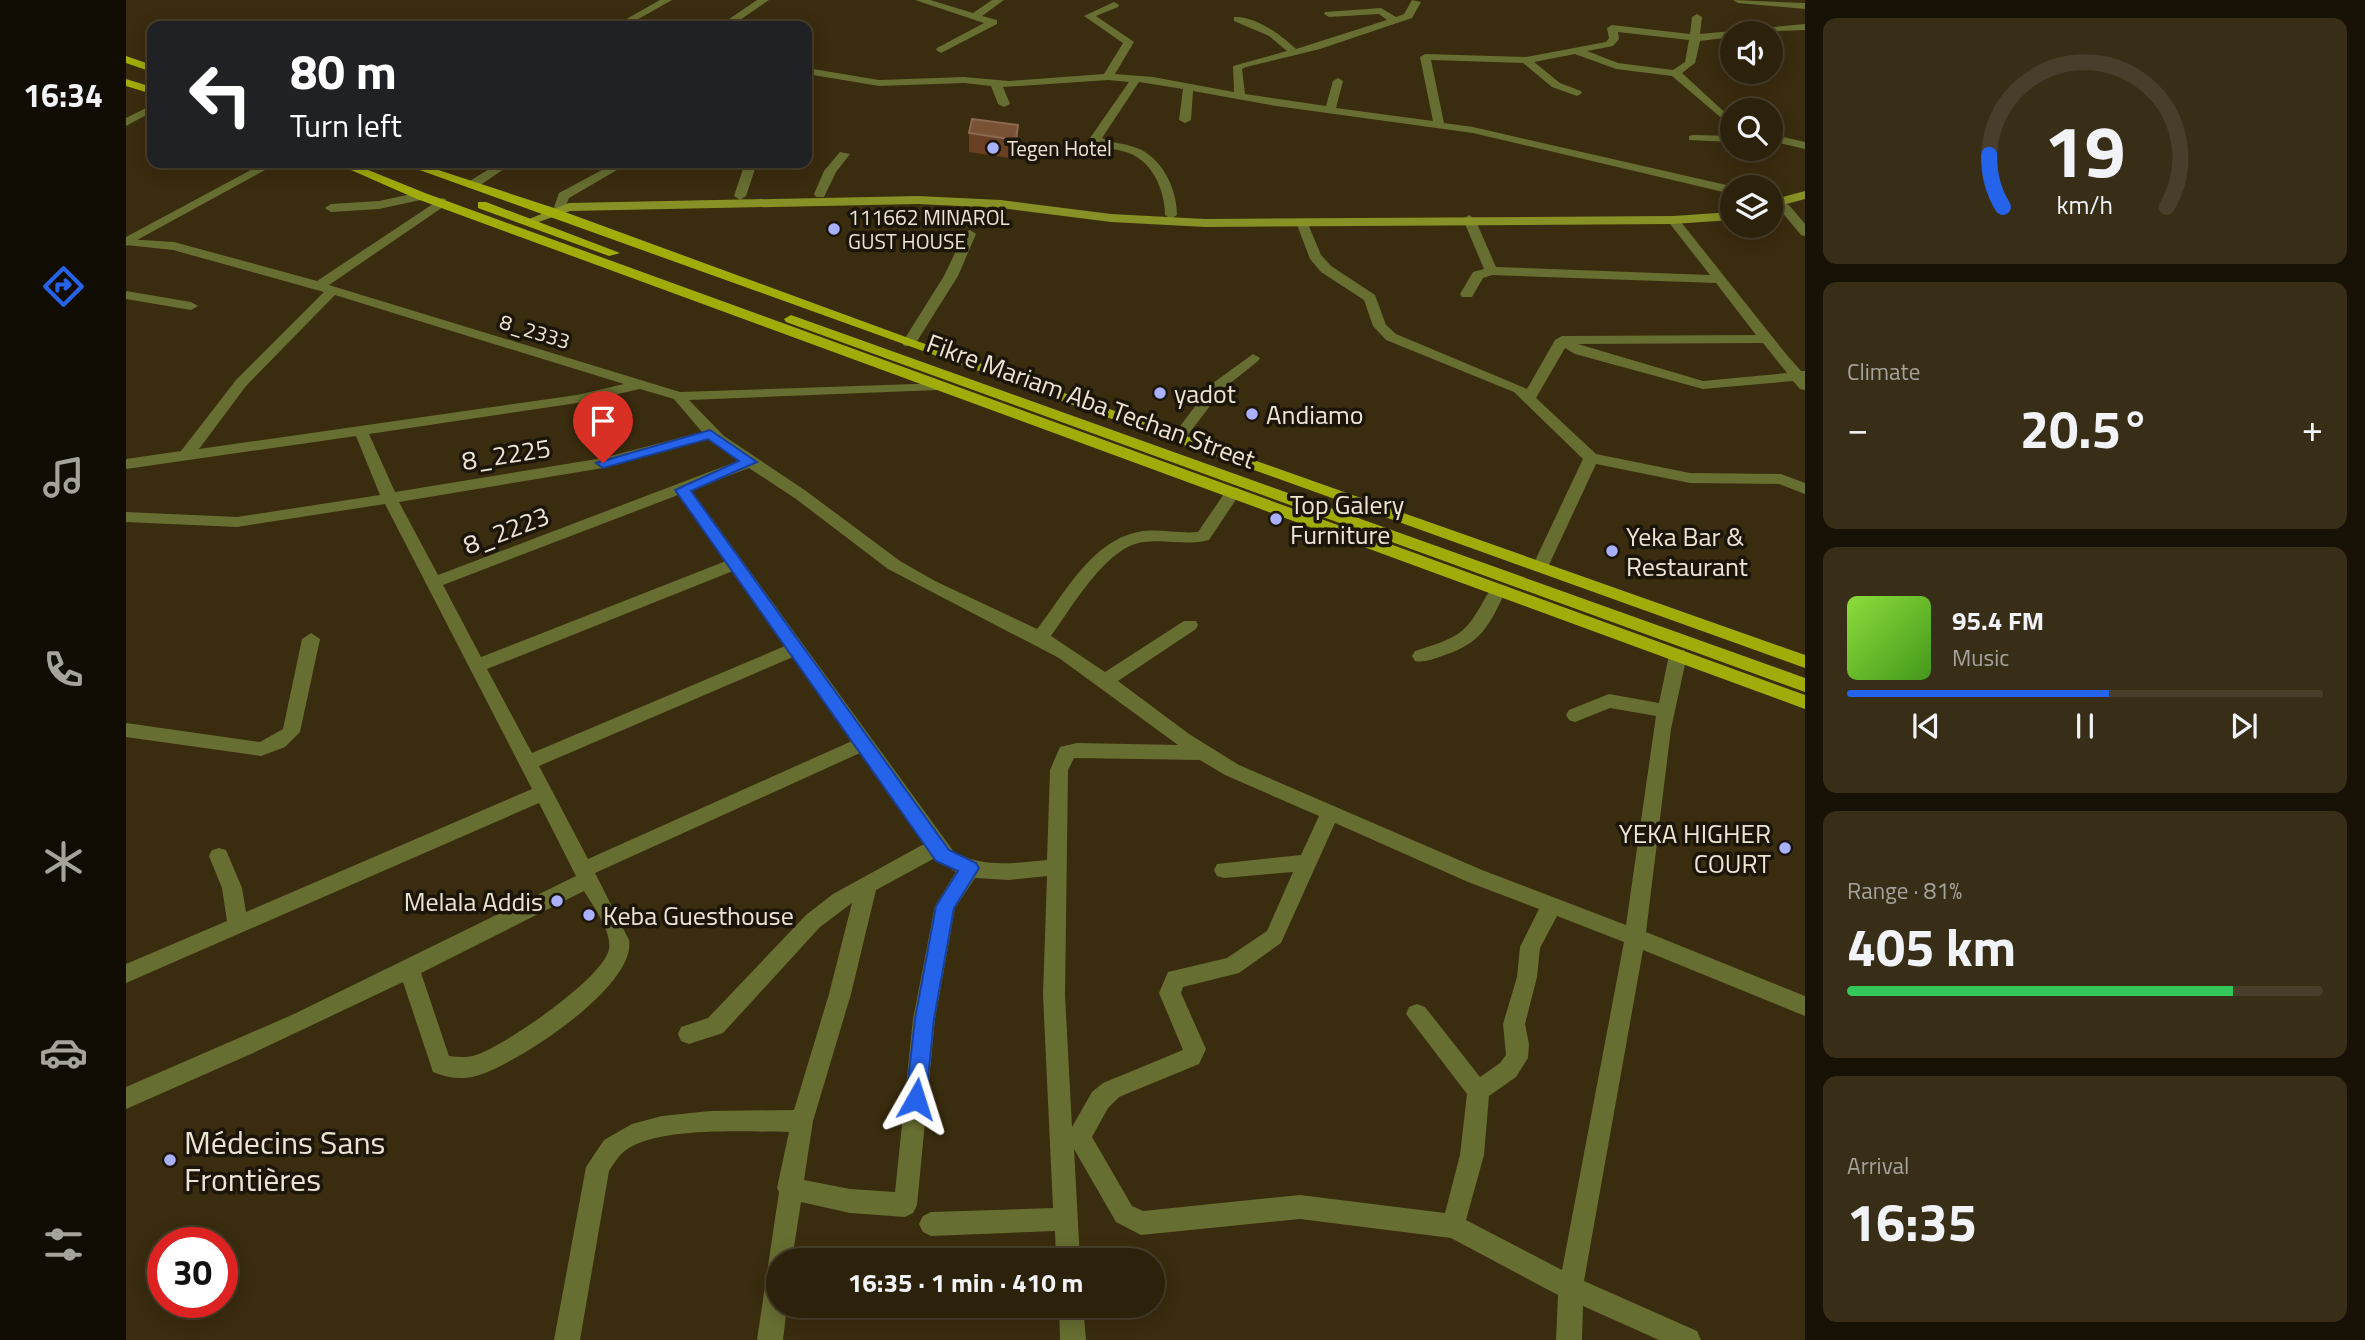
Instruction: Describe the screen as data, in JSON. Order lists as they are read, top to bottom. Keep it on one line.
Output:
{"streets":{"main road":["Fikre Mariam Aba Techan Street"],"street":["8_2333","8_2225","8_2223"]},"places":["Tegen Hotel","111662 MINAROL GUST HOUSE","yadot","Andiamo","Top Galery Furniture","Yeka Bar & Restaurant","YEKA HIGHER COURT","Melala Addis","Keba Guesthouse","Médecins Sans Frontières"],"page":{"tabs":"16:34","turn":["80 m","Turn left"],"tile":["Climate",["Range · 81%","405 km"],["Arrival","16:35"]],"heat":["−","20.5°","+"],"song":["95.4 FM","Music"],"limit":"30","trip":"16:35 · 1 min · 410 m","gauge":["19","km/h"]}}
